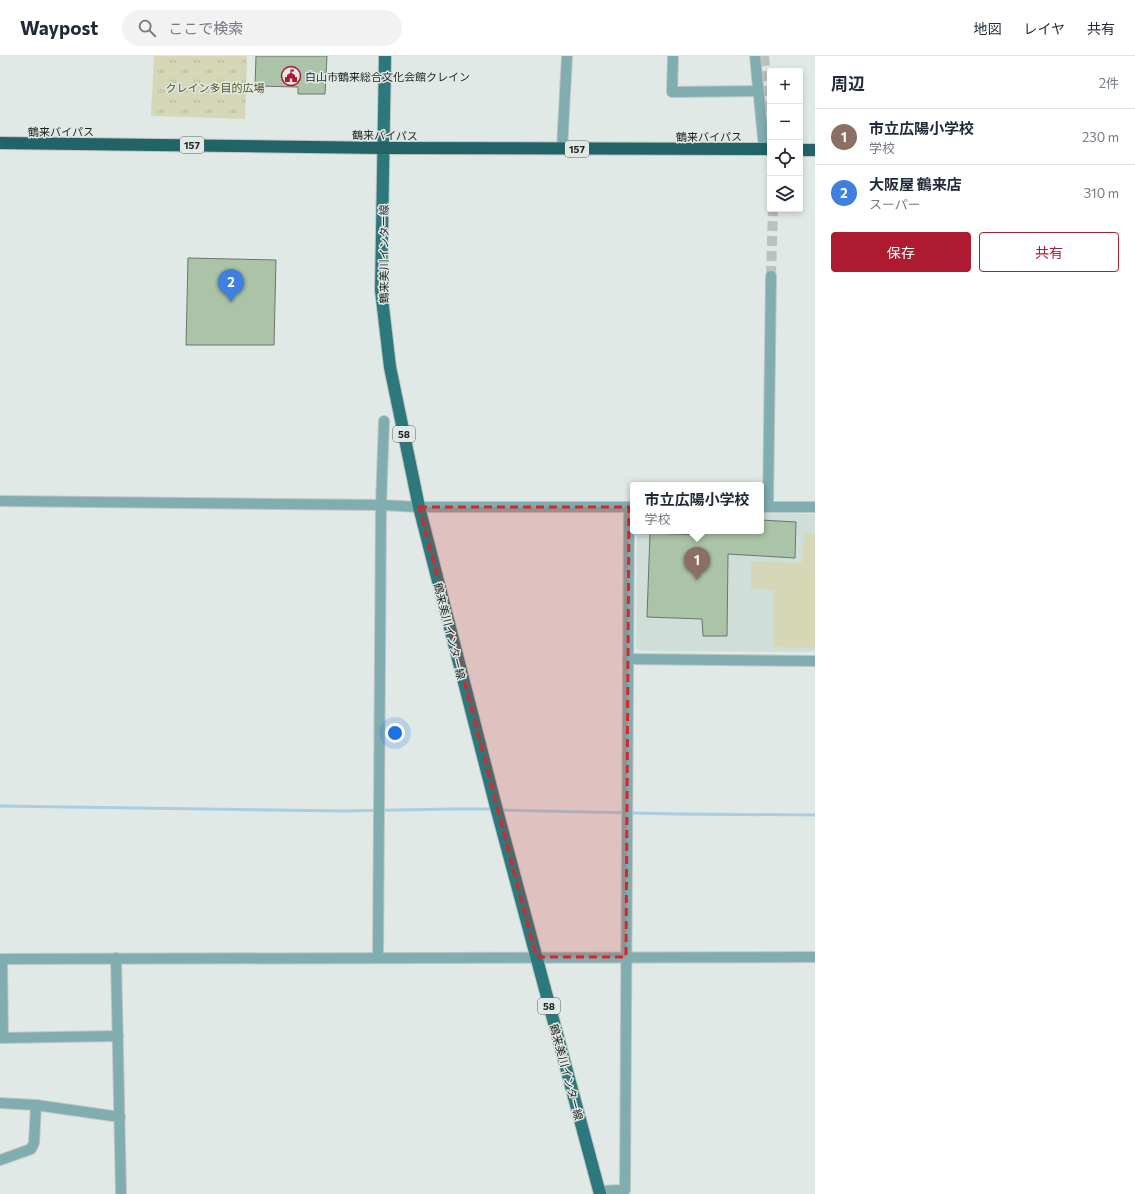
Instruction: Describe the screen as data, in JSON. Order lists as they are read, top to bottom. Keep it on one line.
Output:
{"streets":{"highway":["鶴来バイパス","157"],"main road":["鶴来美川インター線","58"]},"crossings":[["鶴来バイパス","鶴来美川インター線"]],"parks":["クレイン多目的広場"],"places":{"public building":["白山市鶴来総合文化会館クレイン"]},"page":{"header":"Waypost","search":"ここで検索","nav":["地図","レイヤ","共有"],"heading":["周辺","2件"],"map_buttons":["+","−"],"list":[{"mark":"1","name":"市立広陽小学校","note":"学校","value":"230 m"},{"mark":"2","name":"大阪屋 鶴来店","note":"スーパー","value":"310 m"}],"buttons":["保存","共有"],"pins":["2","1"],"popup":["市立広陽小学校","学校"]}}
